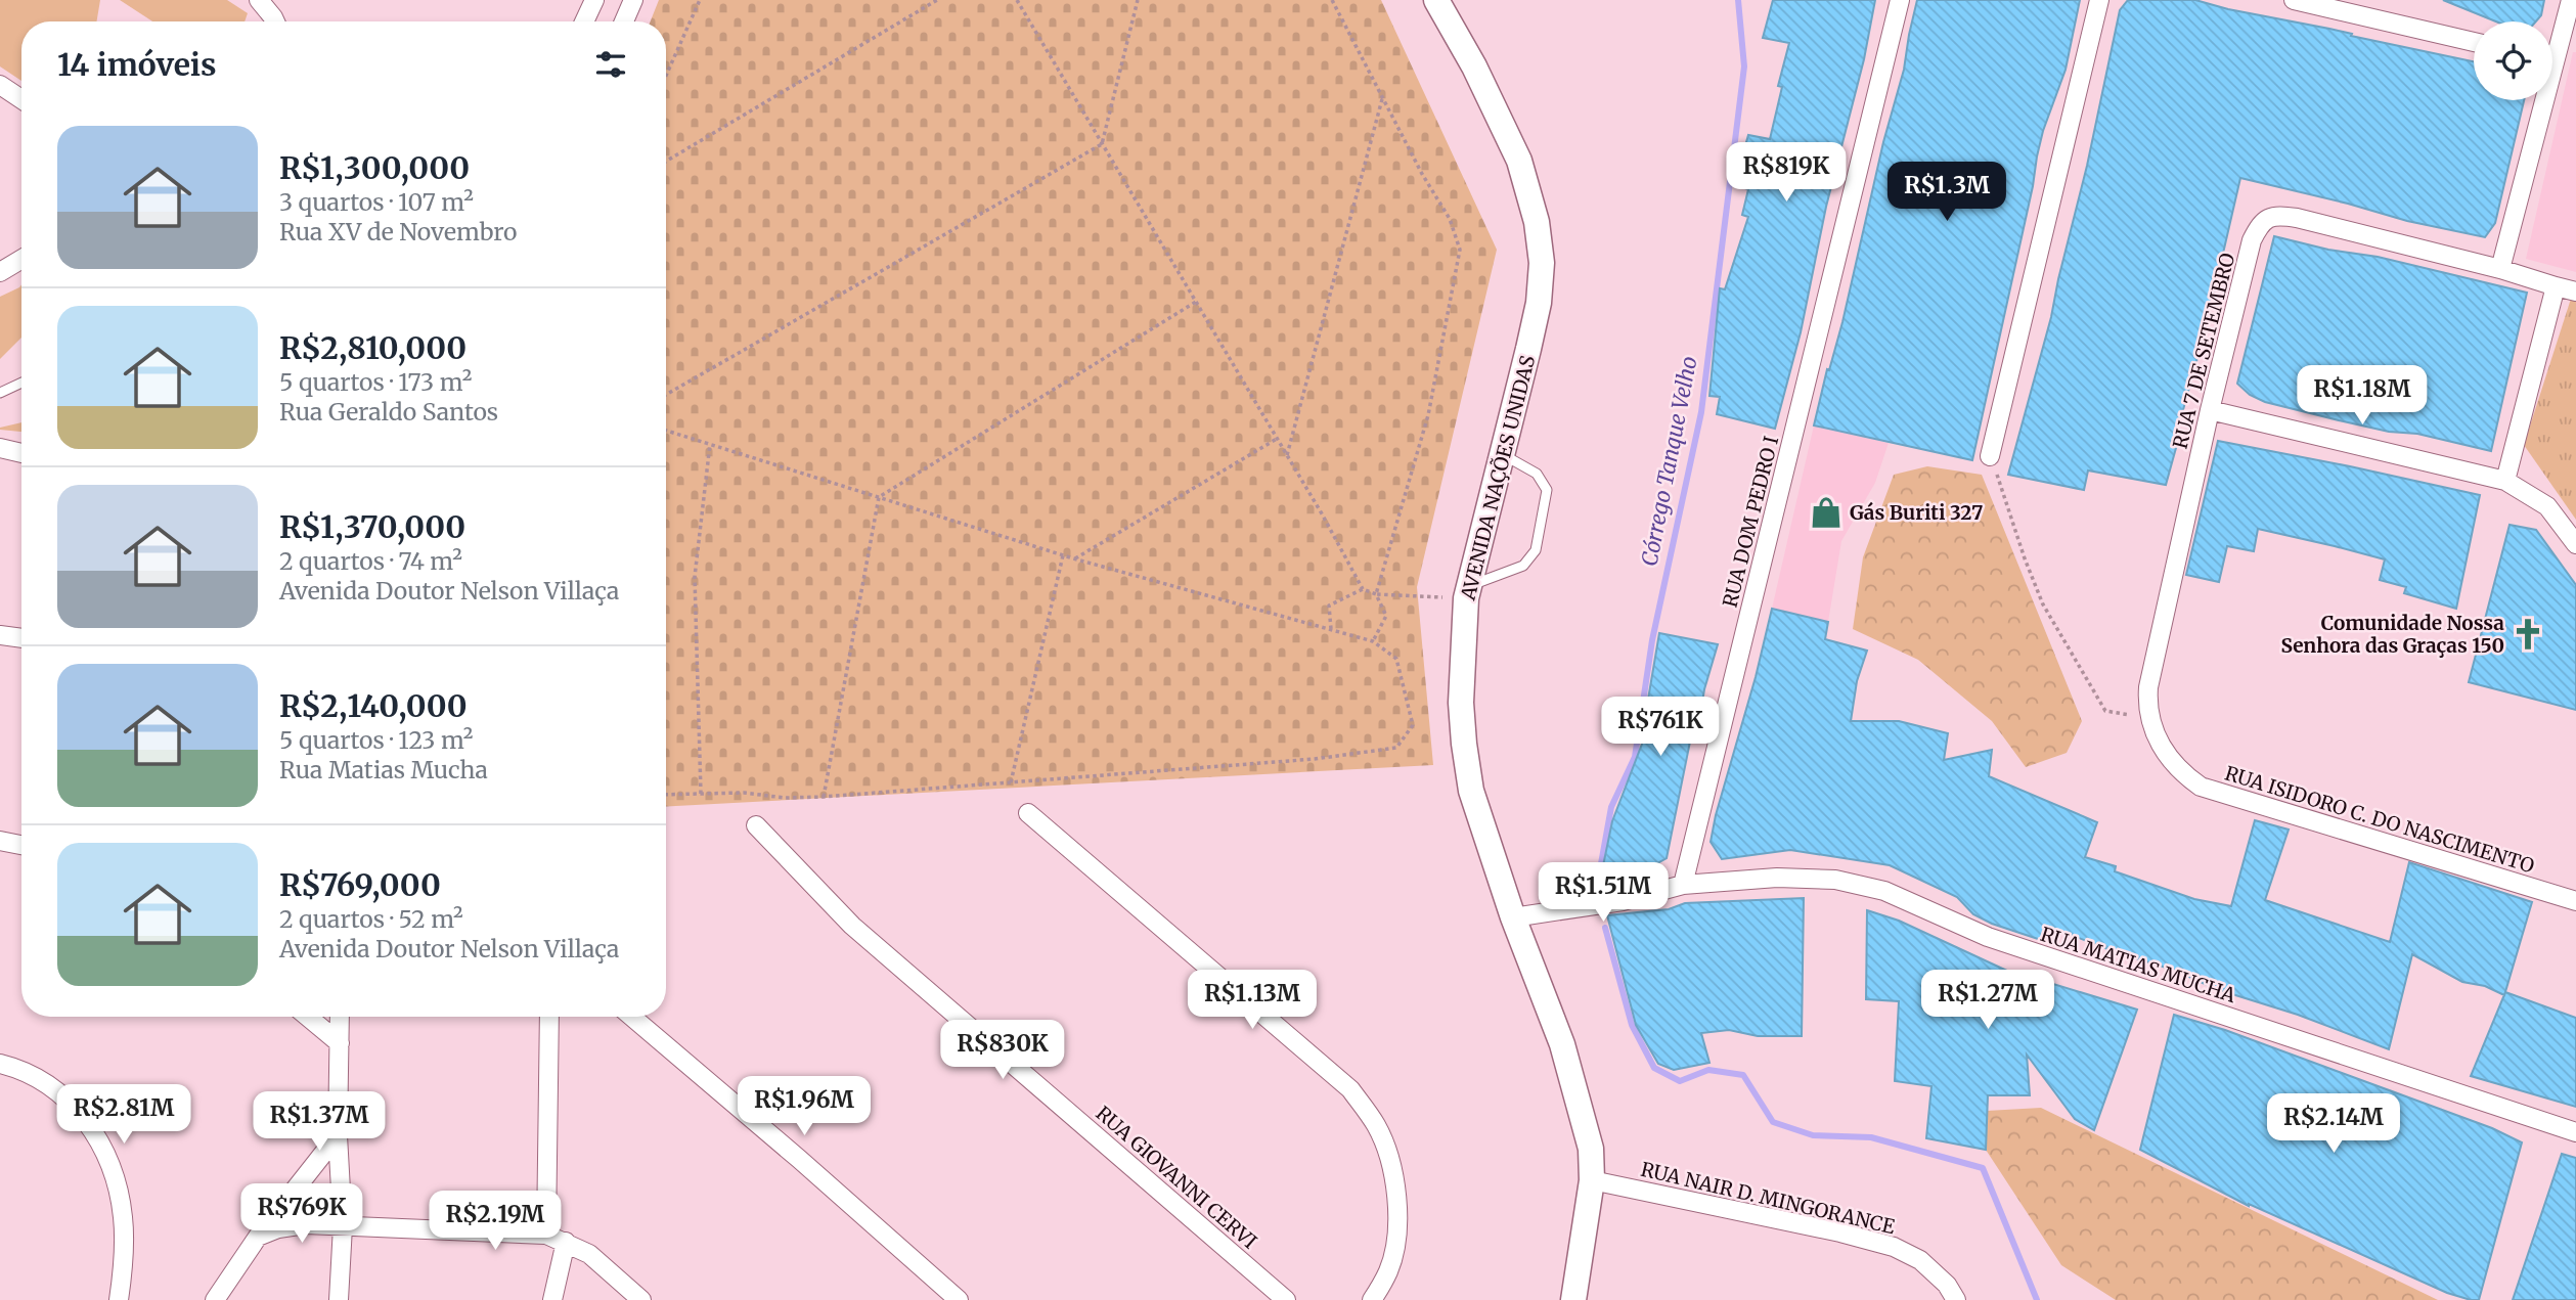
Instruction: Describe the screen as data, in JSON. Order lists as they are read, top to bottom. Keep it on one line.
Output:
{"streets":{"street":["RUA 7 DE SETEMBRO","AVENIDA NAÇÕES UNIDAS","RUA DOM PEDRO I","RUA ISIDORO C. DO NASCIMENTO","RUA MATIAS MUCHA","RUA GIOVANNI CERVI","RUA NAIR D. MINGORANCE"]},"crossings":[["RUA 7 DE SETEMBRO","RUA ISIDORO C. DO NASCIMENTO"],["AVENIDA NAÇÕES UNIDAS","RUA NAIR D. MINGORANCE"],["RUA DOM PEDRO I","RUA MATIAS MUCHA"]],"water":["Córrego Tanque Velho"],"places":{"shop":["Gás Buriti 327"],"church":["Comunidade Nossa Senhora das Graças 150"]},"page":{"heading":"14 imóveis","list":[{"name":"R$1,300,000","note":"3 quartos · 107 m² · Rua XV de Novembro"},{"name":"R$2,810,000","note":"5 quartos · 173 m² · Rua Geraldo Santos"},{"name":"R$1,370,000","note":"2 quartos · 74 m² · Avenida Doutor Nelson Villaça"},{"name":"R$2,140,000","note":"5 quartos · 123 m² · Rua Matias Mucha"},{"name":"R$769,000","note":"2 quartos · 52 m² · Avenida Doutor Nelson Villaça"}],"price":["R$819K","R$1.3M","R$1.18M","R$761K","R$1.51M","R$1.13M","R$1.27M","R$830K","R$1.96M","R$2.81M","R$1.37M","R$2.14M","R$769K","R$2.19M"]}}
